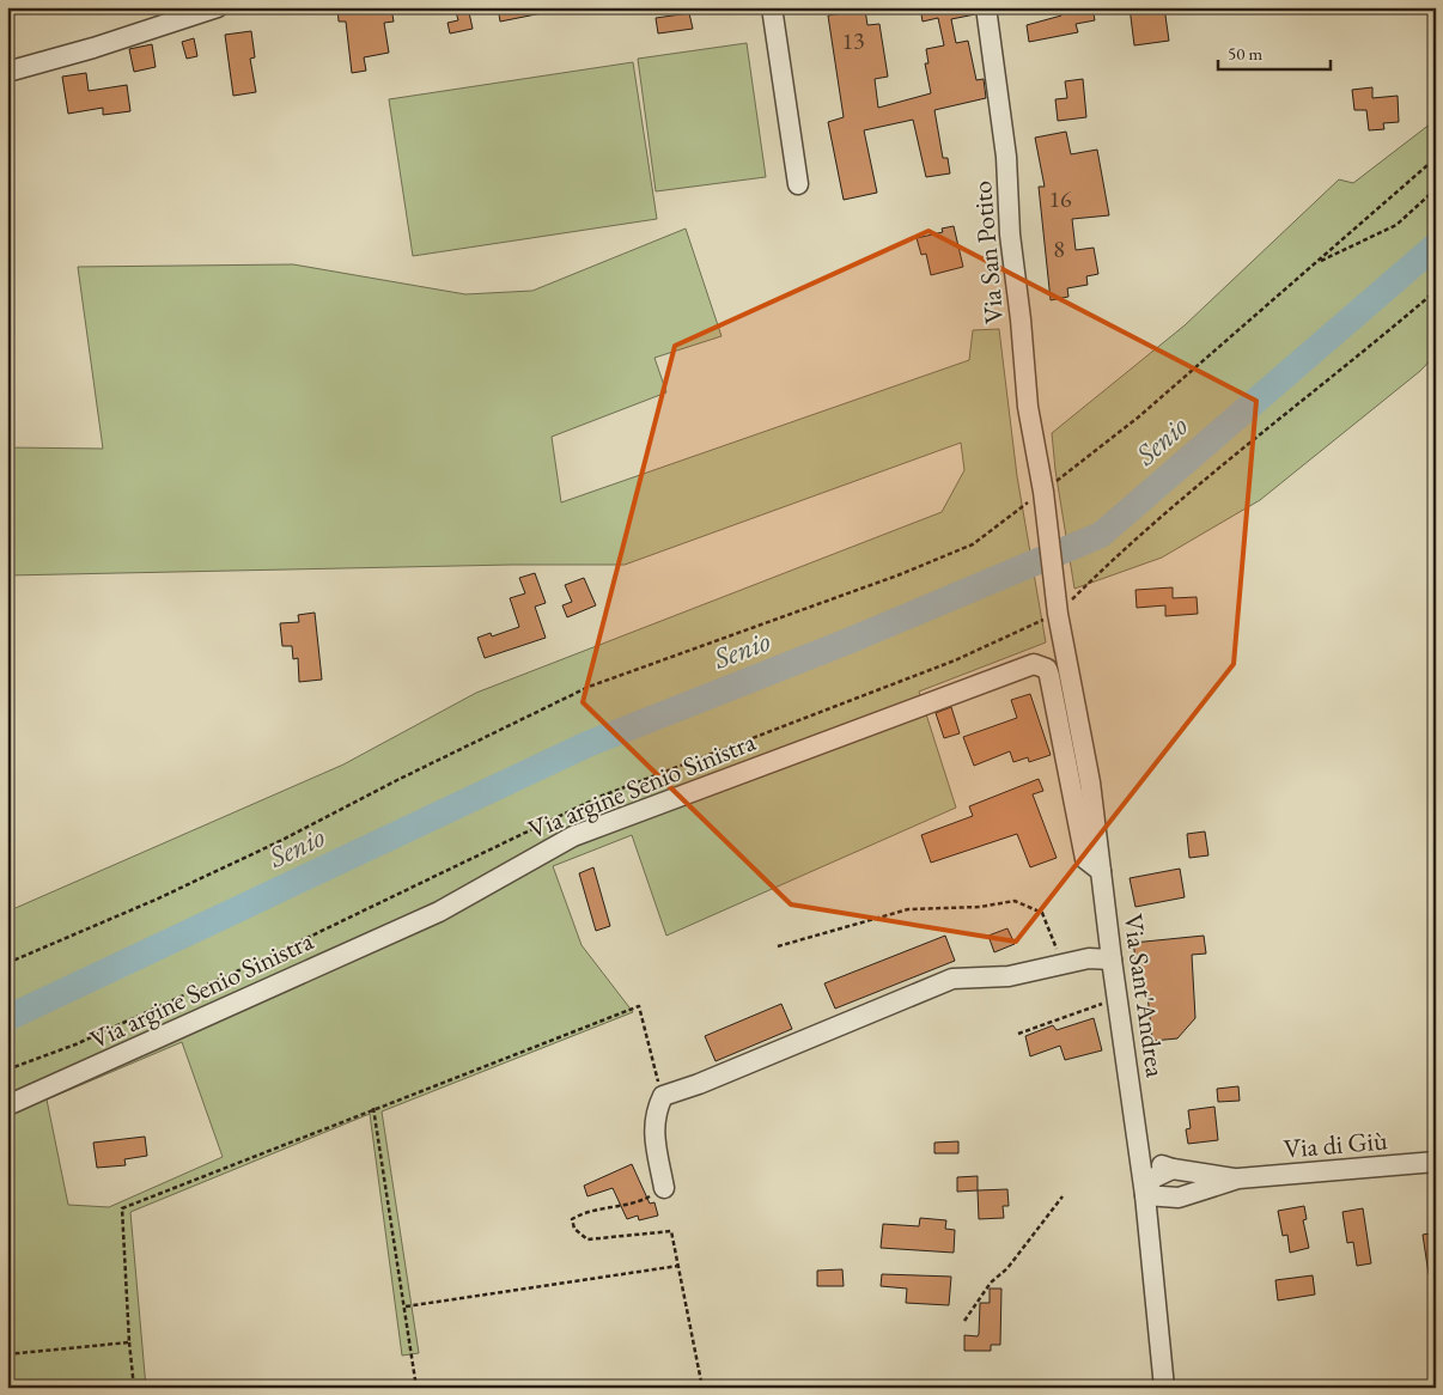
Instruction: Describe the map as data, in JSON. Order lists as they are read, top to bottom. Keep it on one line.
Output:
{"streets":{"street":["Via San Potito","Via argine Senio Sinistra","Via Sant'Andrea","Via di Giù"]},"crossings":[["Via San Potito","Via Sant'Andrea"],["Via argine Senio Sinistra","Via Sant'Andrea"],["Via Sant'Andrea","Via di Giù"]],"water":["Senio"],"house_numbers":["13","16","8"],"scale_bar":"50 m"}
